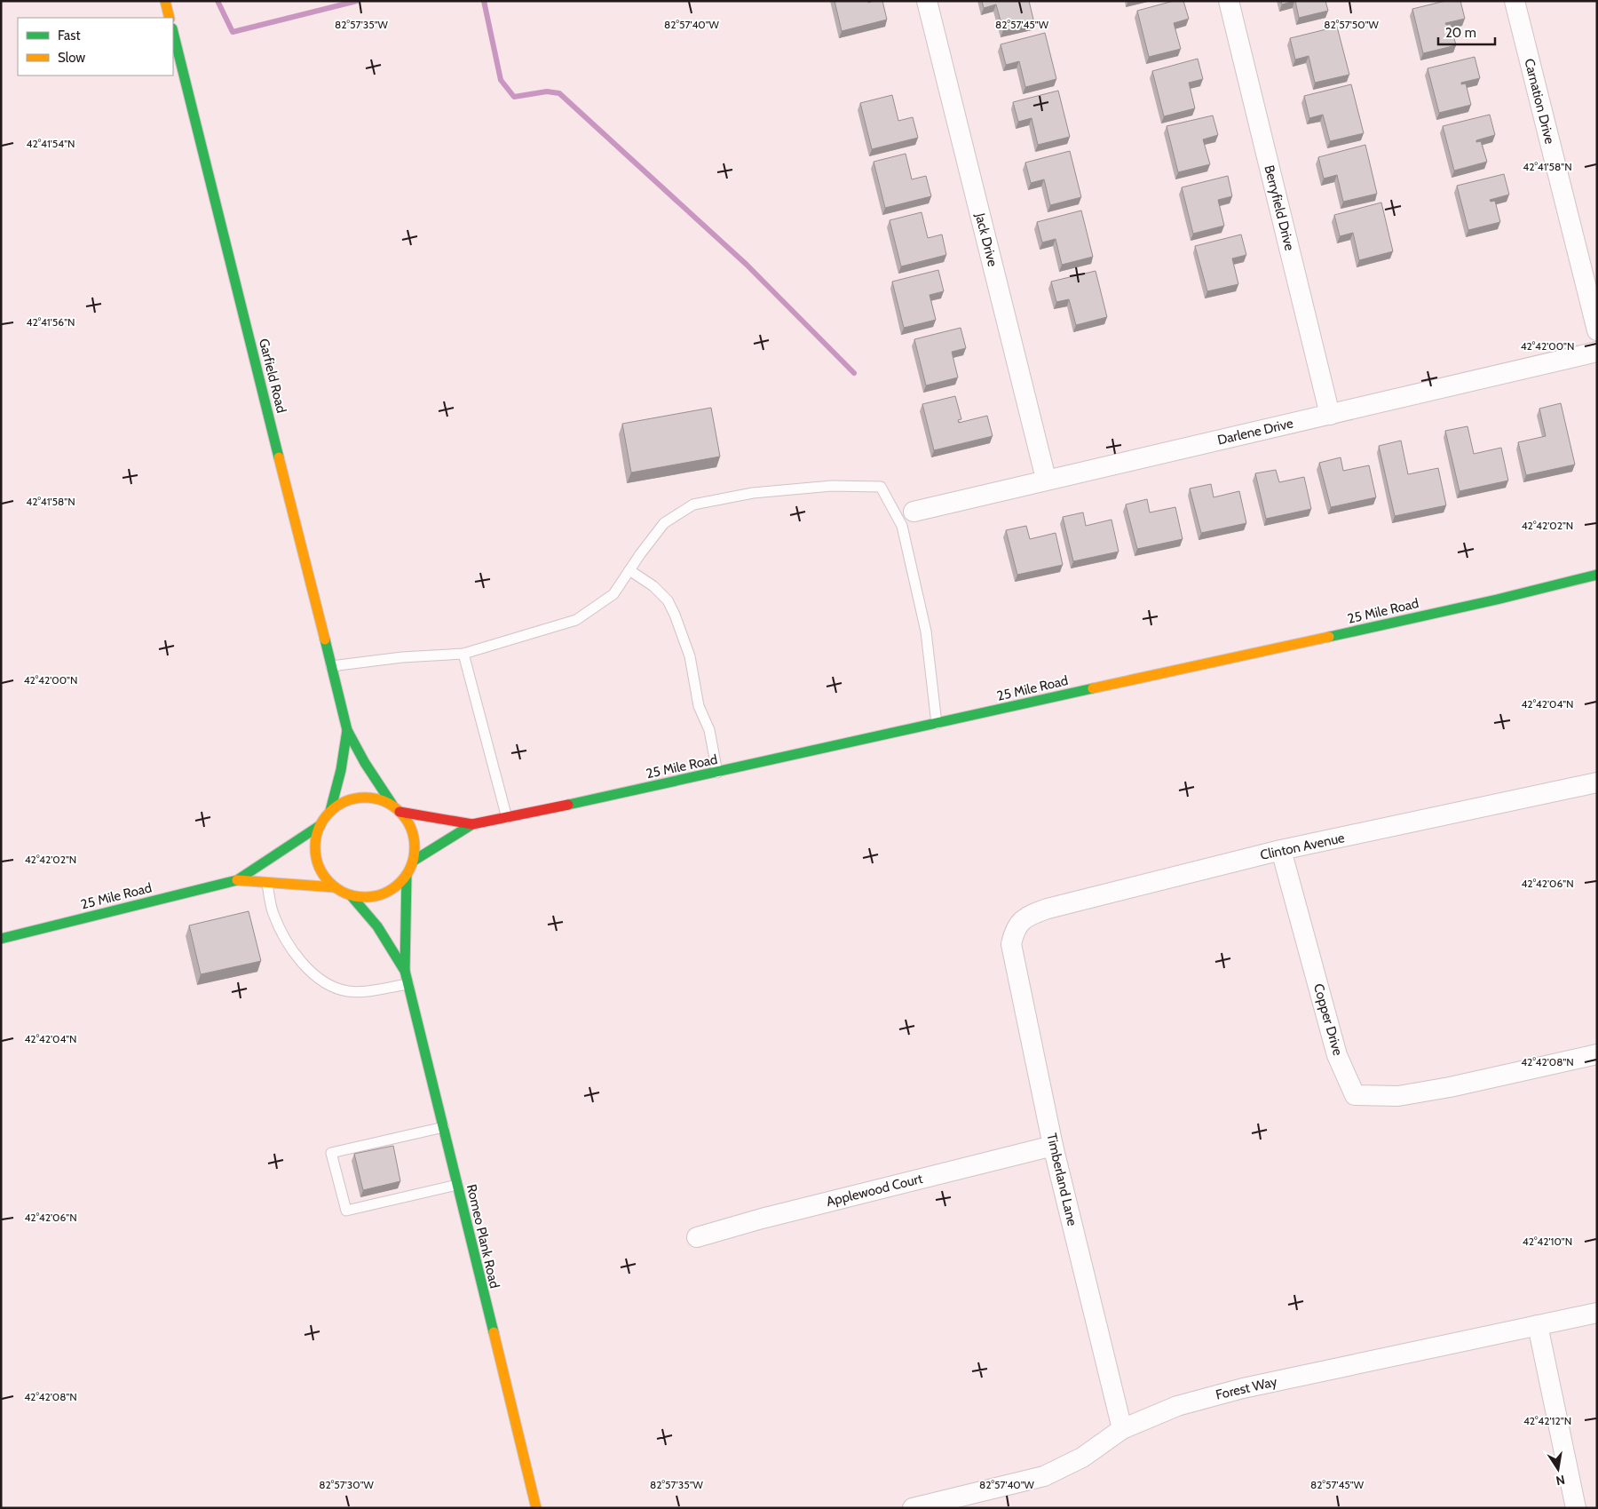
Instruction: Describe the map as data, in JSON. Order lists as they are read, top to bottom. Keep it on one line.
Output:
{"streets":{"street":["Carnation Drive","Berryfield Drive","Jack Drive","Garfield Road","Darlene Drive","25 Mile Road","Clinton Avenue","Copper Drive","Timberland Lane","Applewood Court","Romeo Plank Road","Forest Way"]},"crossings":[["Berryfield Drive","Darlene Drive"],["Jack Drive","Darlene Drive"],["Garfield Road","25 Mile Road"],["Garfield Road","Romeo Plank Road"],["25 Mile Road","Romeo Plank Road"],["Clinton Avenue","Copper Drive"],["Clinton Avenue","Timberland Lane"],["Timberland Lane","Applewood Court"],["Timberland Lane","Forest Way"]],"legend":["Fast","Slow"],"scale_bar":"20 m","north":"bottom","coordinates":["82°57'35\"W","82°57'40\"W","82°57'45\"W","82°57'50\"W","42°41'54\"N","42°41'58\"N","42°41'56\"N","42°42'00\"N","42°42'02\"N","42°42'04\"N","42°42'06\"N","42°42'08\"N","42°42'10\"N","42°42'12\"N","82°57'30\"W"]}
